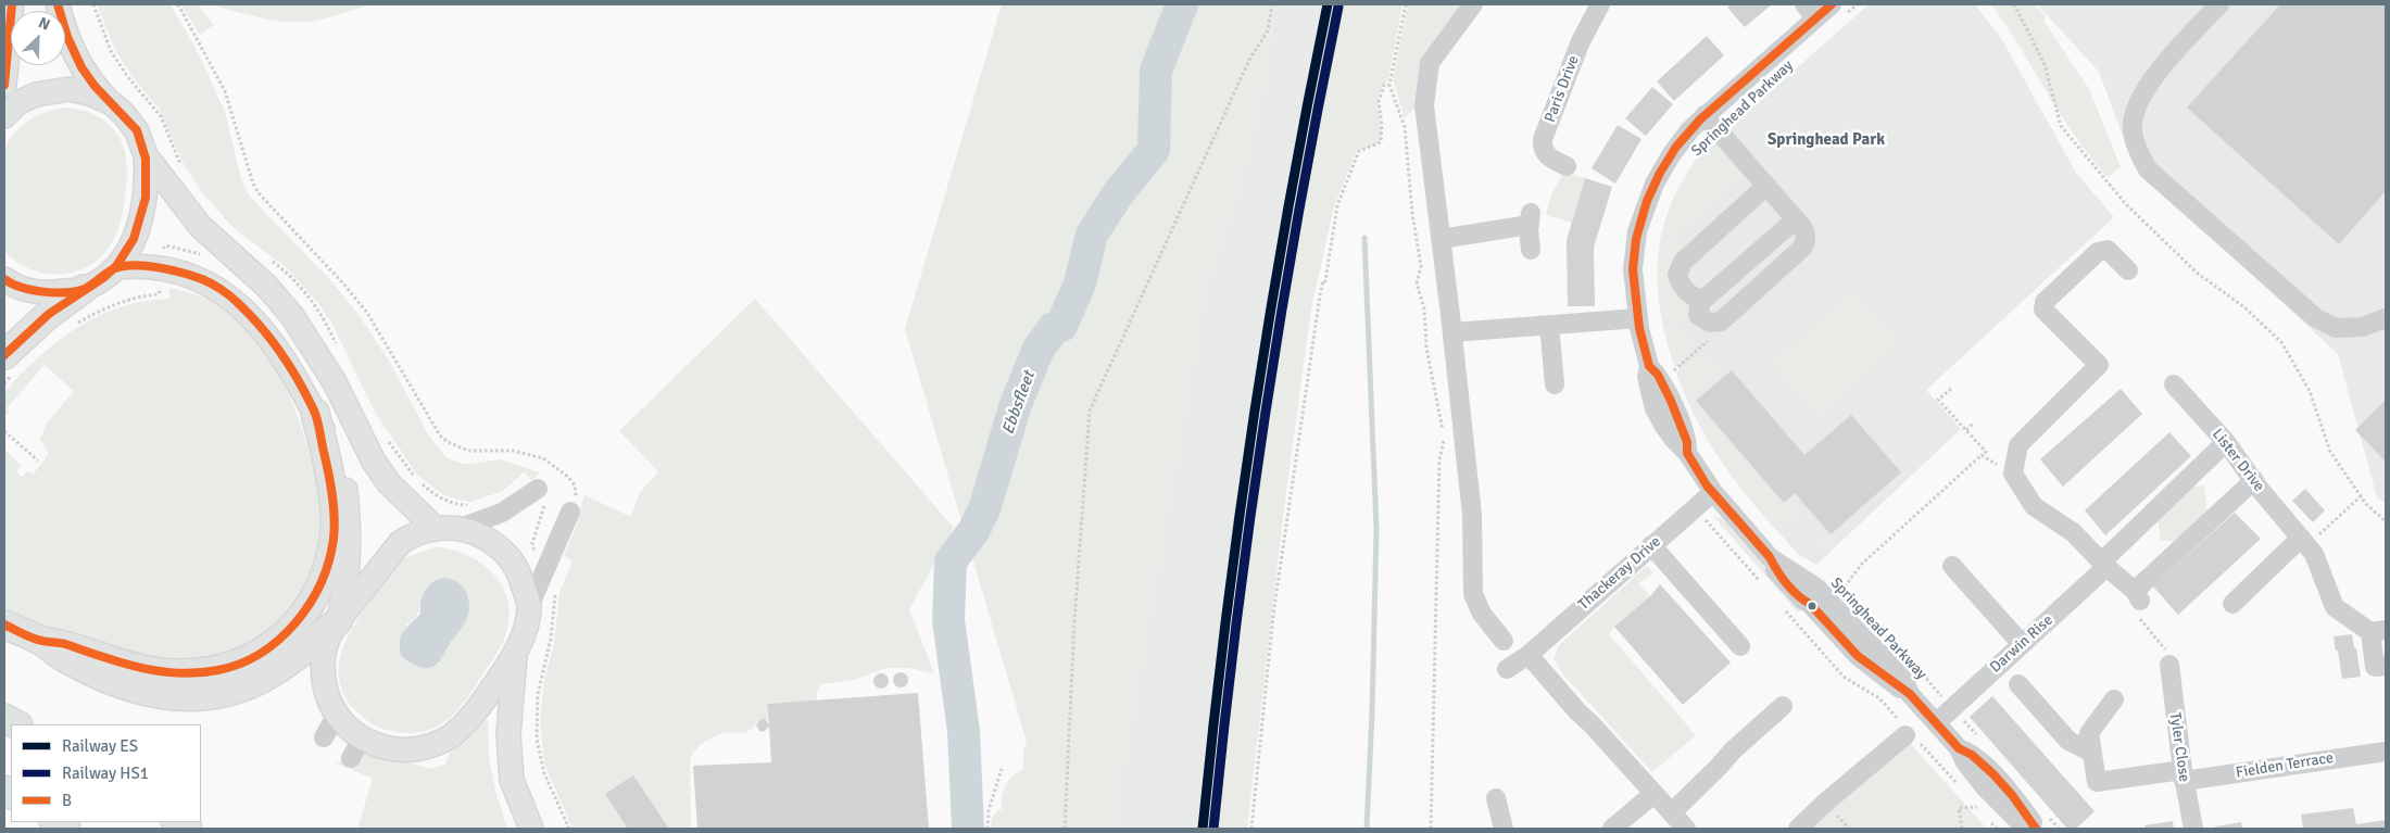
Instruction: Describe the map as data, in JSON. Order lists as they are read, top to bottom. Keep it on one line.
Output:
{"streets":{"street":["Paris Drive","Springhead Parkway","Lister Drive","Thackeray Drive","Darwin Rise","Tyler Close","Fielden Terrace"]},"crossings":[["Springhead Parkway","Thackeray Drive"],["Springhead Parkway","Darwin Rise"],["Lister Drive","Darwin Rise"],["Tyler Close","Fielden Terrace"]],"districts":["Springhead Park"],"water":["Ebbsfleet"],"lines":["rail line ES","transit line B","rail line HS1"],"legend":["Railway ES","Railway HS1","B"],"north":"top right"}
